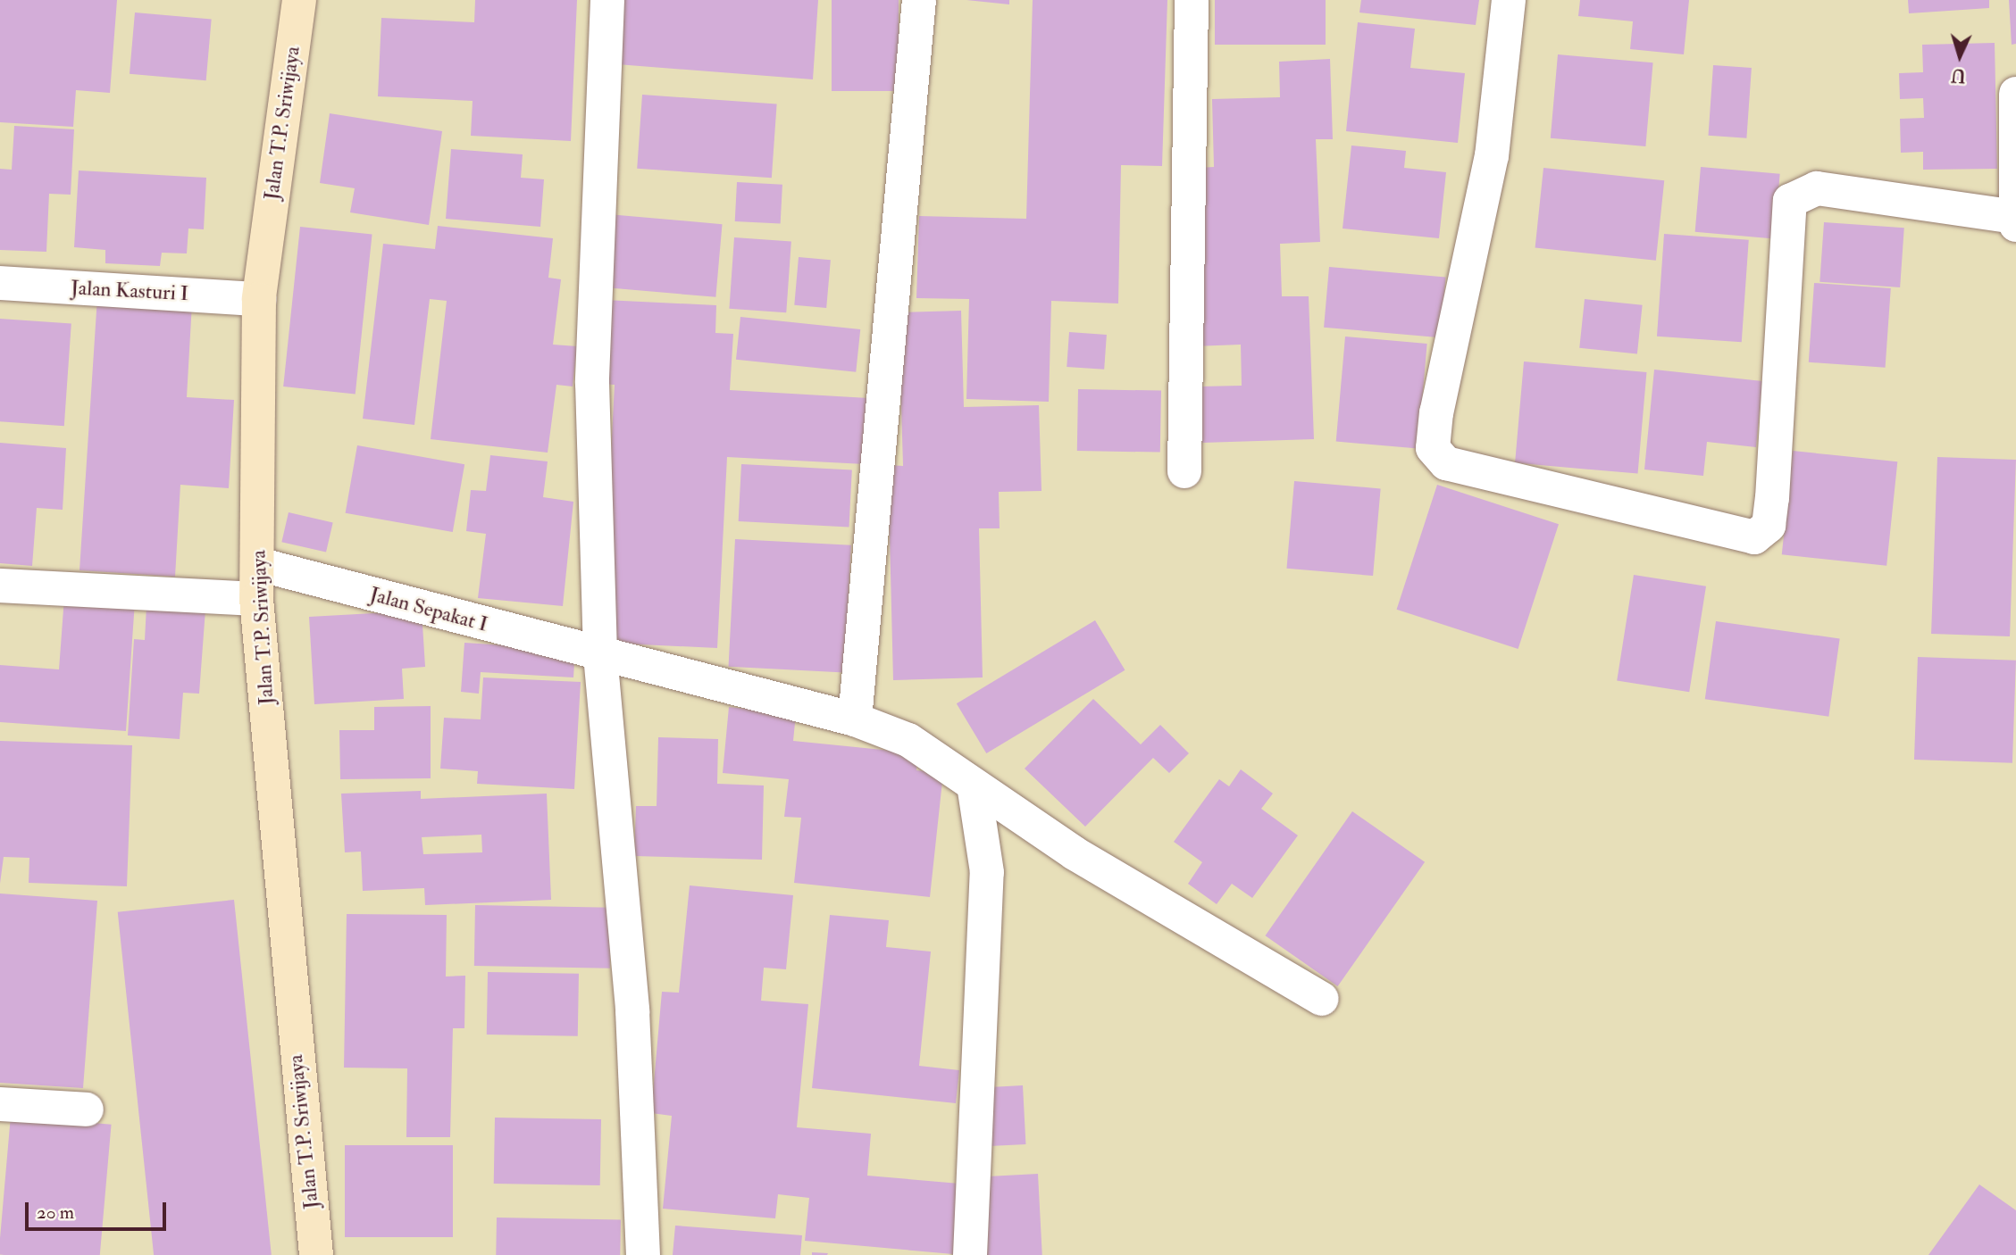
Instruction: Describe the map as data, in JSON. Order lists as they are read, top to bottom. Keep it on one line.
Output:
{"streets":{"main road":["Jalan T.P. Sriwijaya"],"street":["Jalan Kasturi I","Jalan Sepakat I"]},"crossings":[["Jalan T.P. Sriwijaya","Jalan Kasturi I"],["Jalan T.P. Sriwijaya","Jalan Sepakat I"]],"scale_bar":"20 m","north":"bottom"}
